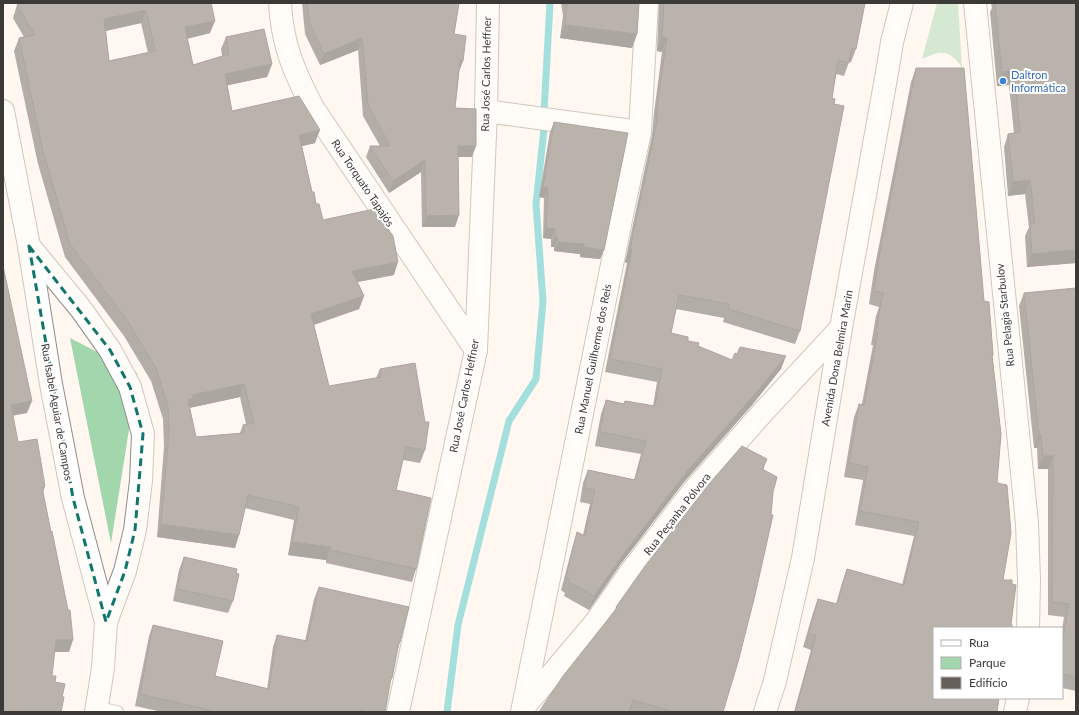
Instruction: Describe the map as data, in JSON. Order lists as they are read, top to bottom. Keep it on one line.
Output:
{"streets":{"street":["Rua José Carlos Heffner","Rua Torquato Tapajós","Rua Pelagia Starbulov","Avenida Dona Belmira Marin","Rua Manuel Guilherme dos Reis","Rua Isabel Aguiar de Campos","Rua Peçanha Pólvora"]},"crossings":[["Rua José Carlos Heffner","Rua Torquato Tapajós"],["Avenida Dona Belmira Marin","Rua Peçanha Pólvora"],["Rua Manuel Guilherme dos Reis","Rua Peçanha Pólvora"]],"places":["Daltron Informática"],"legend":["Rua","Parque","Edifício"]}
